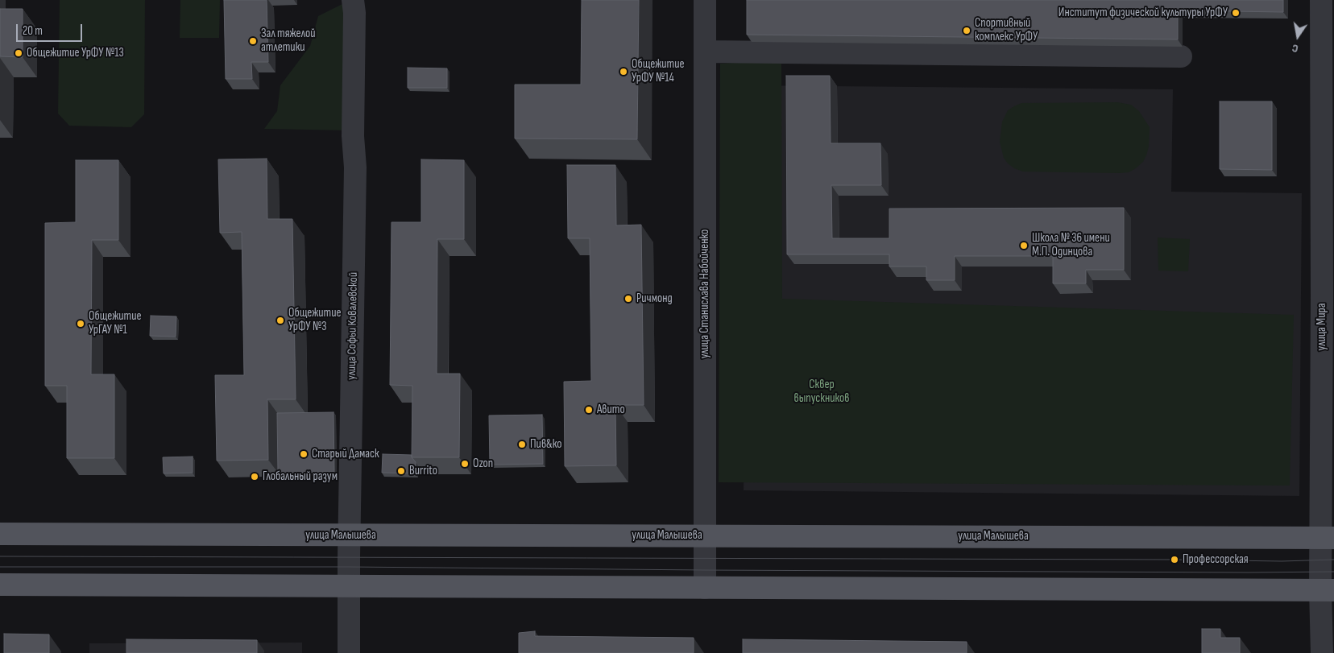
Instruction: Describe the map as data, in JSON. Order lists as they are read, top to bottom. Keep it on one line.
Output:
{"streets":{"main road":["улица Малышева"],"street":["улица Станислава Набойченко","улица Софьи Ковалевской","улица Мира"]},"crossings":[["улица Станислава Набойченко","улица Малышева"],["улица Софьи Ковалевской","улица Малышева"],["улица Мира","улица Малышева"]],"parks":["Сквер выпускников"],"places":["Институт физической культуры УрФУ","Спортивный комплекс УрФУ","Зал тяжелой атлетики","Общежитие УрФУ №13","Общежитие УрФУ №14","Школа № 36 имени М.П. Одинцова","Ричмонд","Общежитие УрФУ №3","Общежитие УрГАУ №1","Авито","Пив&ко","Старый Дамаск","Ozon","Burrito","Глобальный разум","Профессорская"],"scale_bar":"20 m","north":"bottom"}
